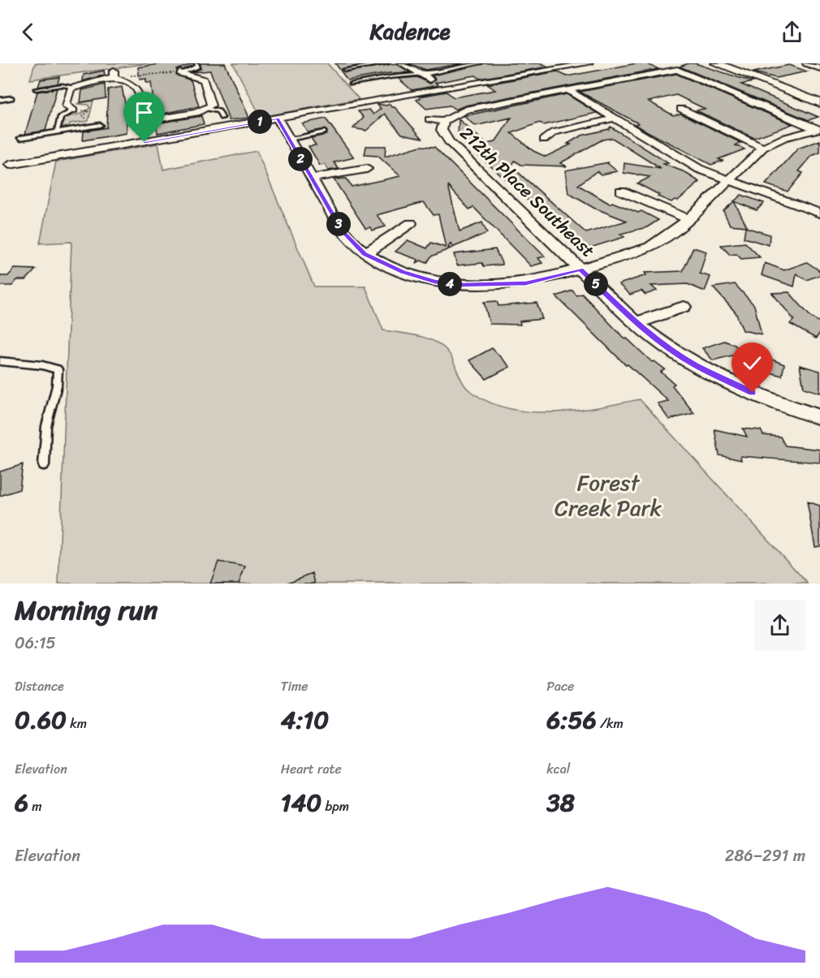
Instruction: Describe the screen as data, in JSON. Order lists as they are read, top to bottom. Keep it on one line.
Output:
{"streets":{"street":["212th Place Southeast"]},"parks":["Forest Creek Park"],"page":{"header":"Kadence","pins":["1","2","3","4","5"],"heading":["Morning run","06:15"],"stats":[["Distance","0.60 km"],["Time","4:10"],["Pace","6:56 /km"],["Elevation","6 m"],["Heart rate","140 bpm"],["kcal","38"]],"chart":["Elevation","286–291 m"]}}
